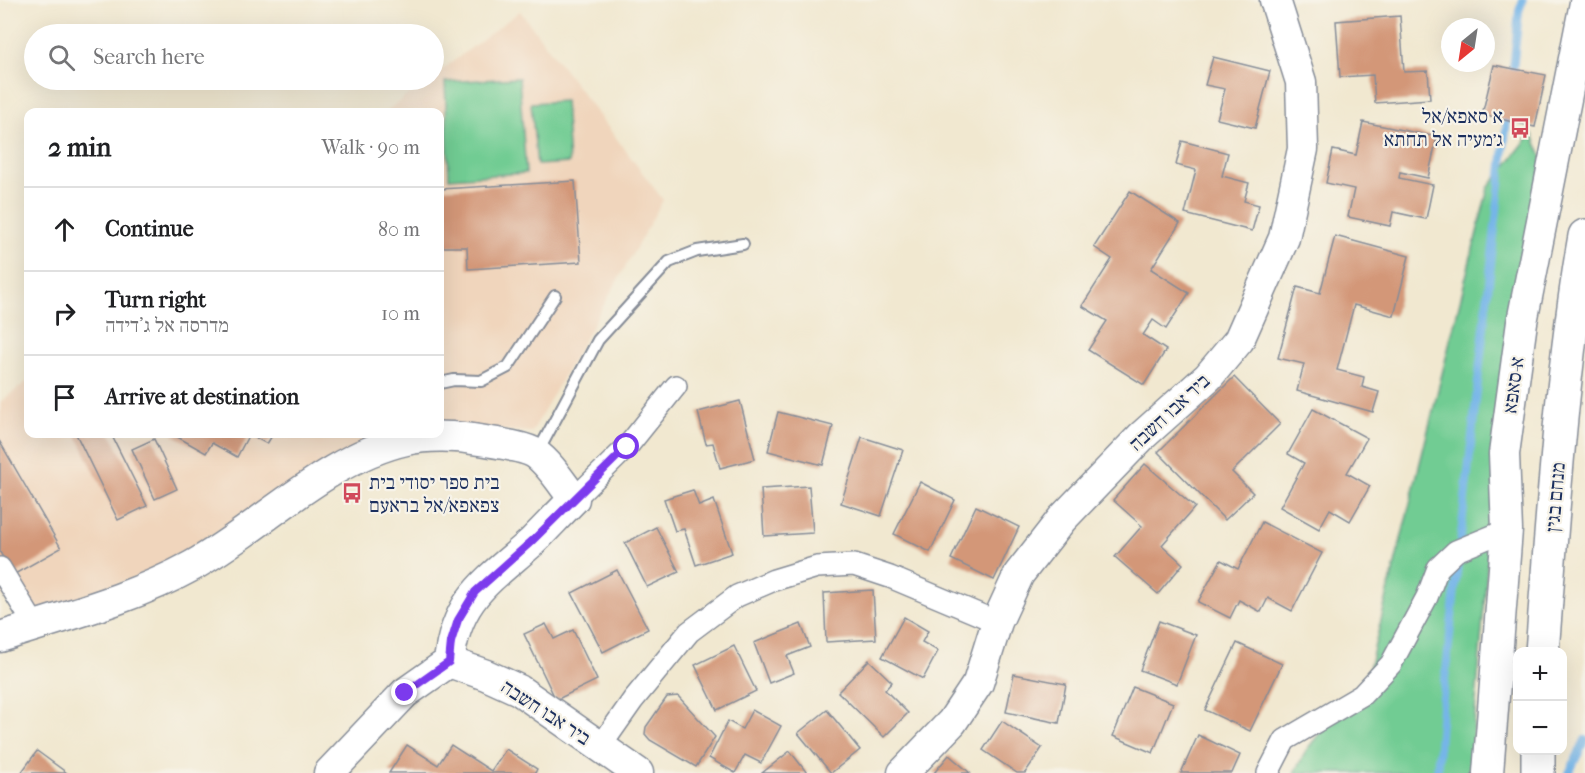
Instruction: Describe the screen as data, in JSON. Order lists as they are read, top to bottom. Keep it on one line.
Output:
{"streets":{"highway":["מנחם בגין"],"street":["א-סאפא","ביר אבו חשבה"]},"places":{"bus stop":["א סאפא/אל ג׳מעיה אל תחתא","בית ספר יסודי בית צפאפא/אל בראעם"]},"north":"bottom left","page":{"search":"Search here","heading":["2 min","Walk · 90 m"],"list":[["Continue","80 m"],["Turn right","מדרסה אל ג'דידה","10 m"],"Arrive at destination"],"map_buttons":["+","−"]}}
